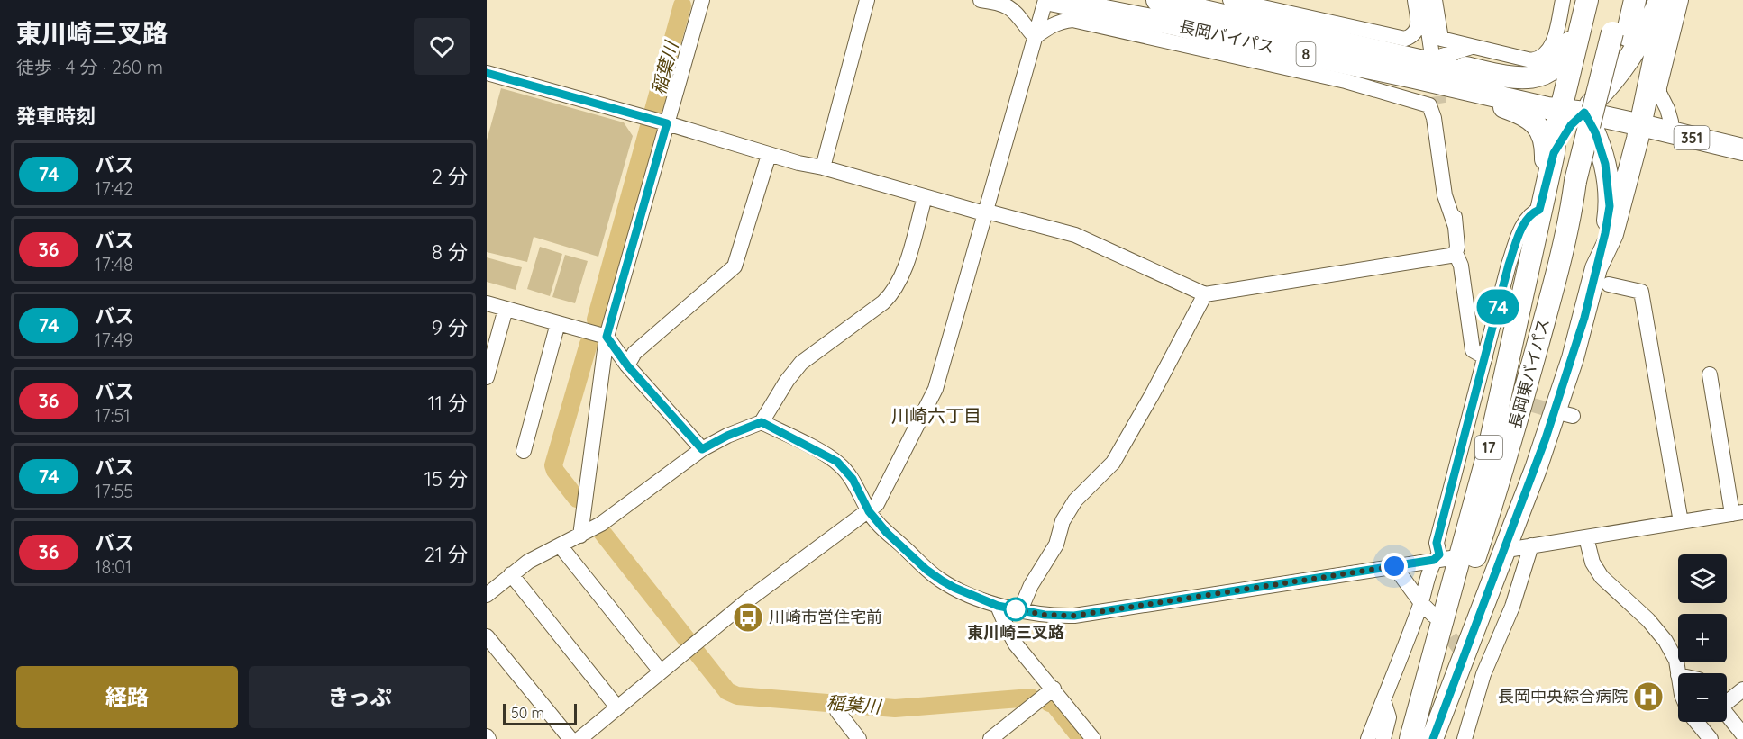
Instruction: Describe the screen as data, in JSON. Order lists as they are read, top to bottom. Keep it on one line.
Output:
{"streets":{"highway":["長岡バイパス","8","351","長岡東バイパス","17"]},"crossings":[["長岡バイパス","8"],["長岡バイパス","長岡東バイパス"],["長岡バイパス","17"],["8","351"],["8","長岡東バイパス"],["8","17"],["長岡東バイパス","17"]],"districts":["川崎六丁目"],"water":["稲葉川"],"places":{"other":["東川崎三叉路"],"bus stop":["川崎市営住宅前"],"hospital":["長岡中央綜合病院"]},"lines":["bus line 74"],"scale_bar":"50 m","page":{"heading":[["東川崎三叉路","徒歩 · 4 分 · 260 m"],"発車時刻"],"on_map":"74","list":[{"mark":"74","name":"バス","note":"17:42","value":"2 分"},{"mark":"36","name":"バス","note":"17:48","value":"8 分"},{"mark":"74","name":"バス","note":"17:49","value":"9 分"},{"mark":"36","name":"バス","note":"17:51","value":"11 分"},{"mark":"74","name":"バス","note":"17:55","value":"15 分"},{"mark":"36","name":"バス","note":"18:01","value":"21 分"}],"map_buttons":["+","−"],"buttons":["経路","きっぷ"],"scale":"50 m"}}
